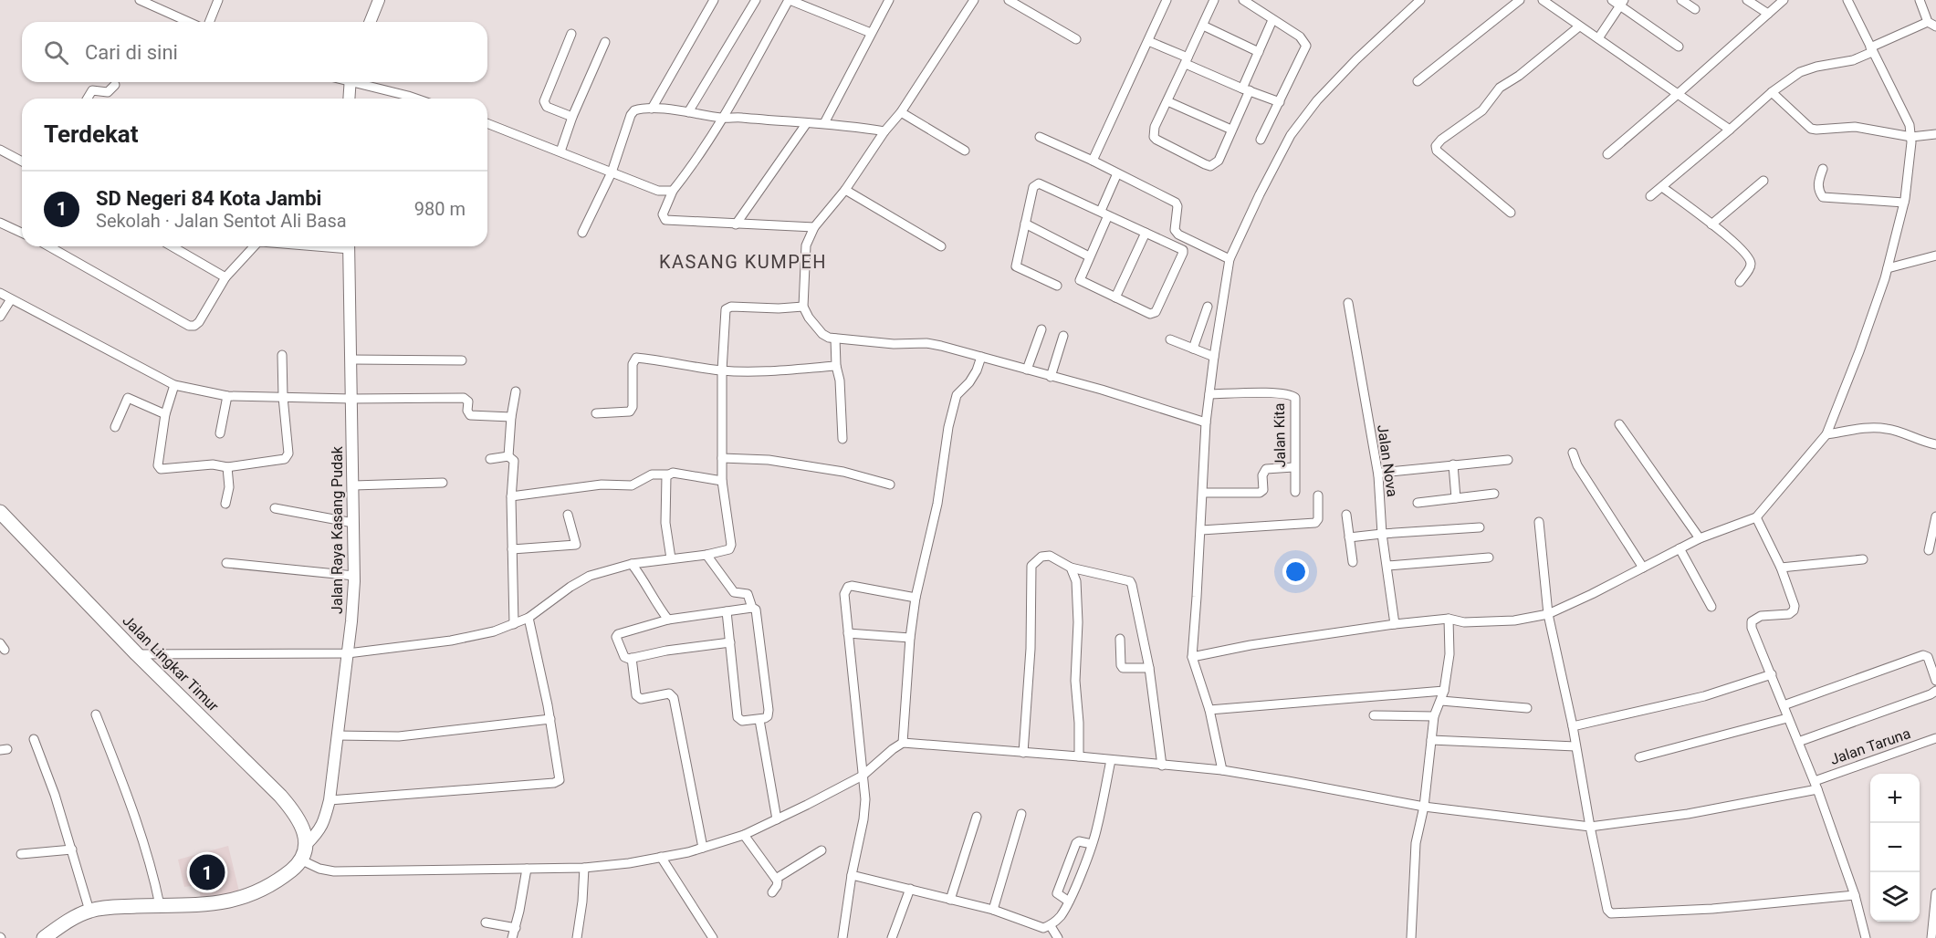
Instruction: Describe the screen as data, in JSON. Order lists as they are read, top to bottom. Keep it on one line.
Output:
{"streets":{"highway":["Jalan Lingkar Timur"],"street":["Jalan Kita","Jalan Nova","Jalan Raya Kasang Pudak","Jalan Taruna"]},"crossings":[["Jalan Raya Kasang Pudak","Jalan Lingkar Timur"]],"districts":["KASANG KUMPEH"],"page":{"search":"Cari di sini","heading":"Terdekat","list":[{"mark":"1","name":"SD Negeri 84 Kota Jambi","note":"Sekolah · Jalan Sentot Ali Basa","value":"980 m"}],"map_buttons":["+","−"],"pins":"1"}}
